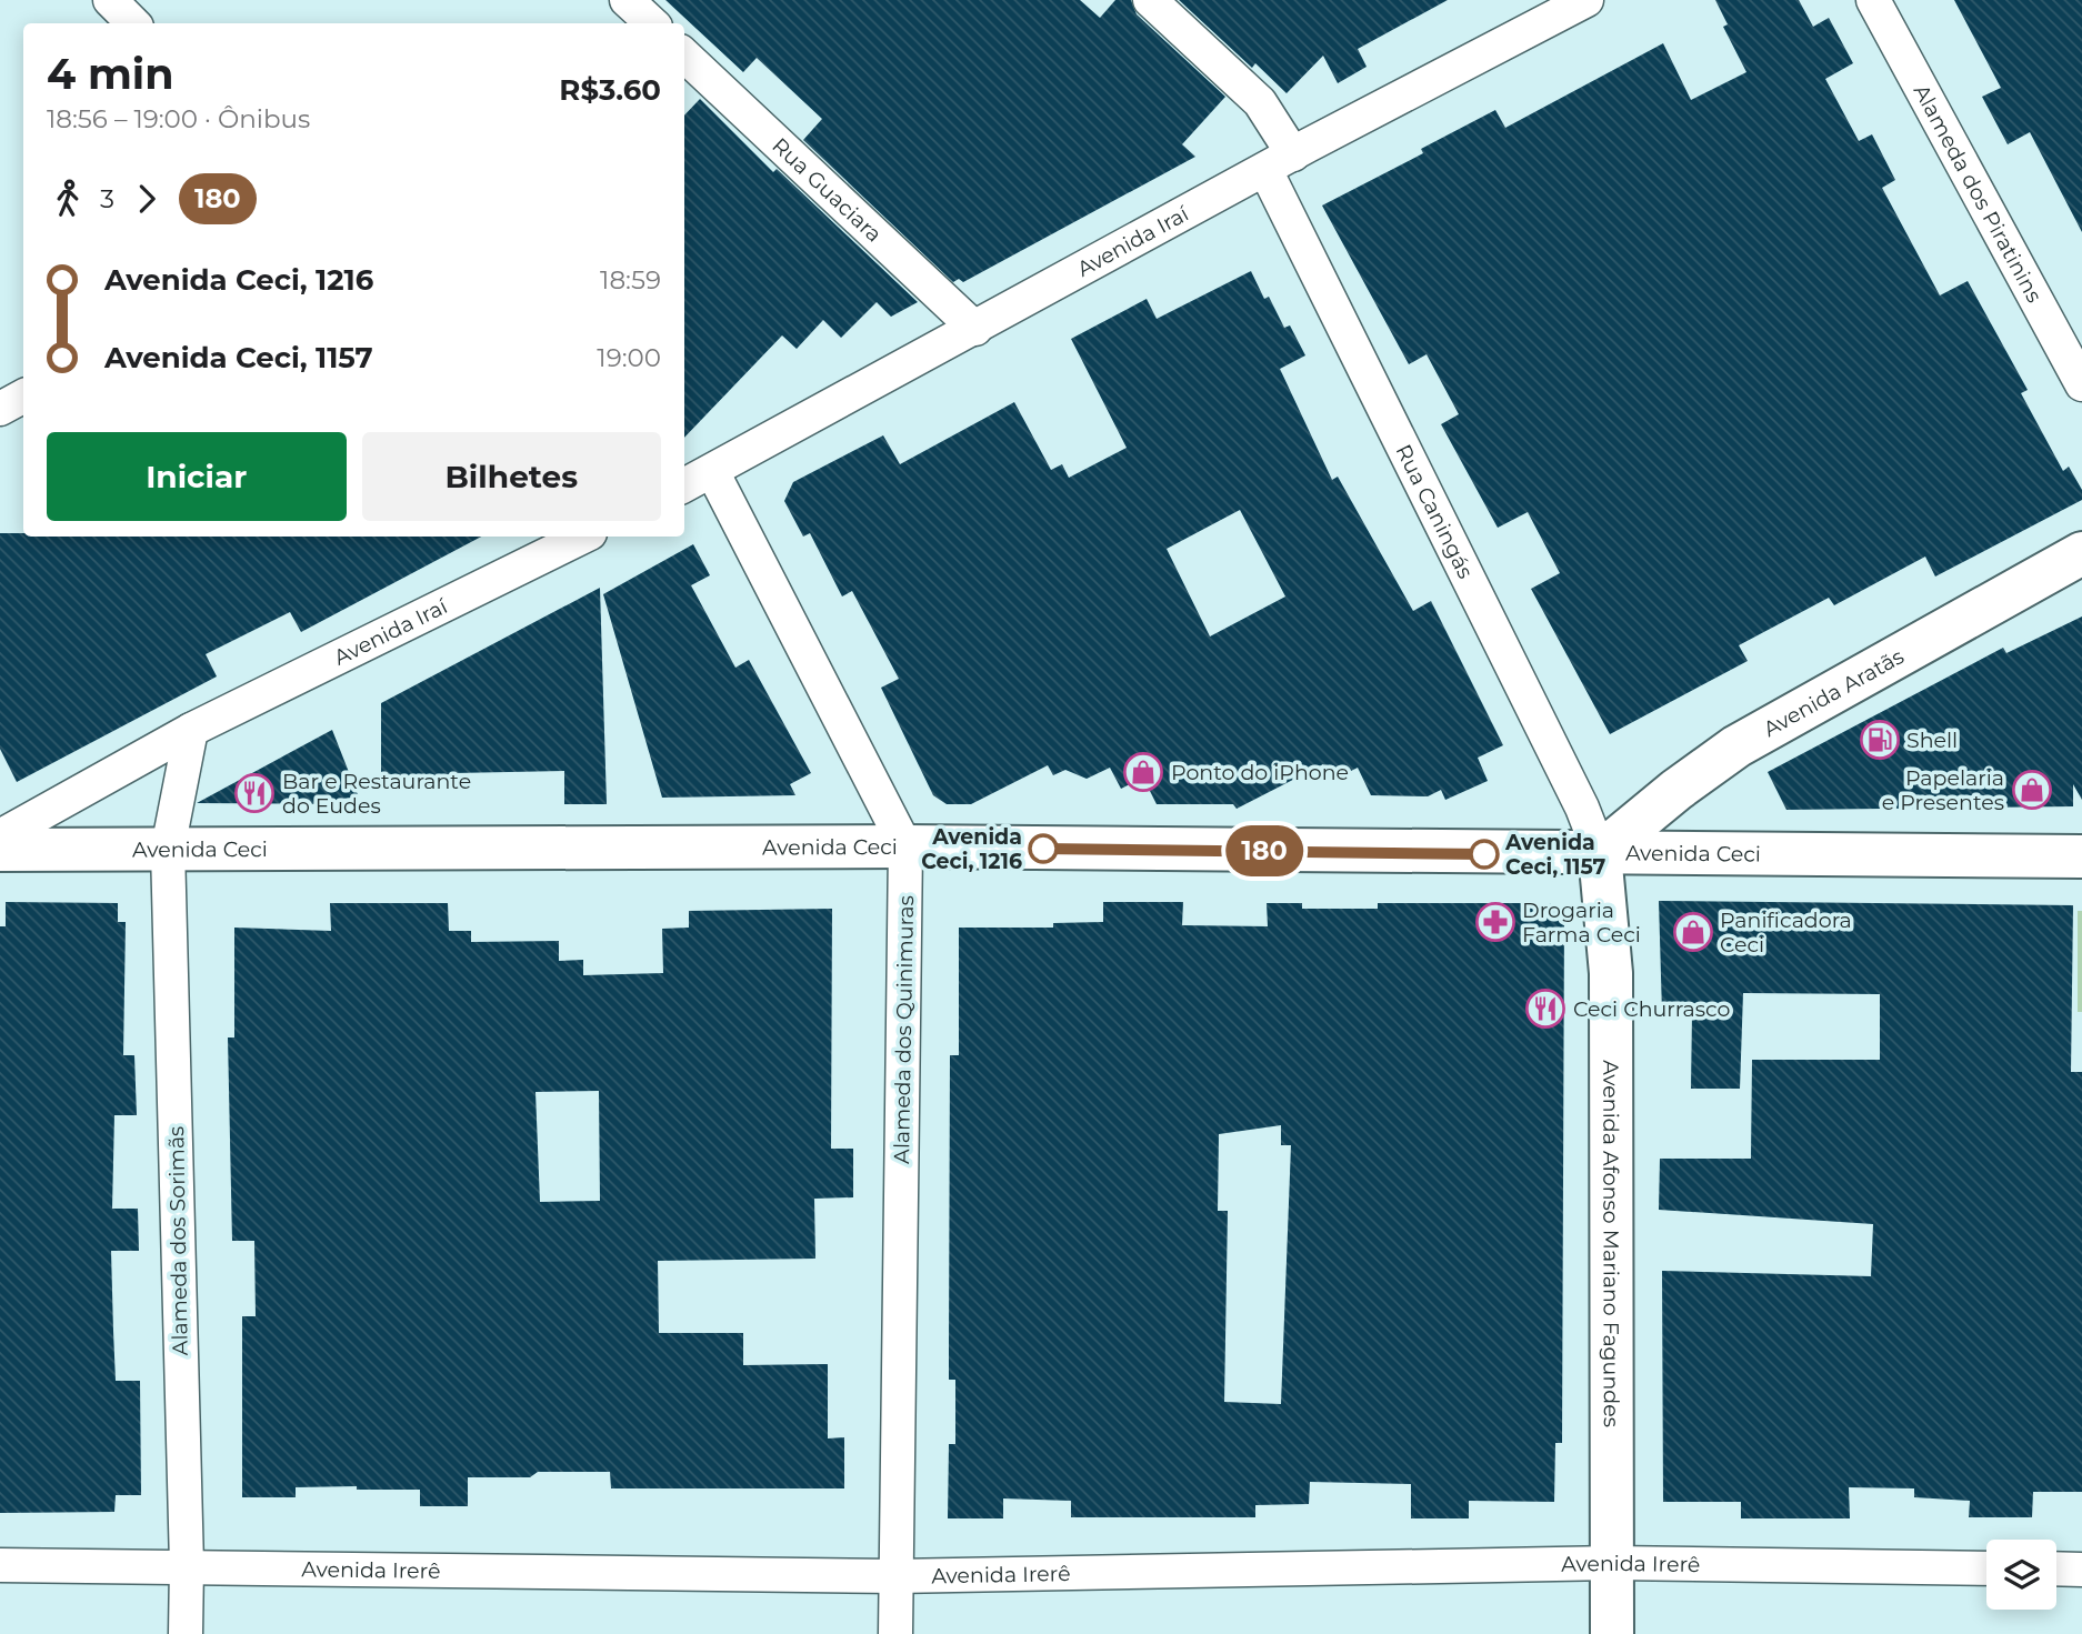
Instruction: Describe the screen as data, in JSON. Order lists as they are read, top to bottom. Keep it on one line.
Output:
{"streets":{"street":["Rua Guaciara","Alameda dos Piratinins","Avenida Iraí","Rua Caningás","Avenida Aratãs","Avenida Ceci","Alameda dos Quinimuras","Alameda dos Sorimãs","Avenida Afonso Mariano Fagundes","Avenida Irerê"]},"crossings":[["Rua Guaciara","Avenida Iraí"],["Avenida Iraí","Rua Caningás"],["Avenida Iraí","Alameda dos Quinimuras"],["Rua Caningás","Avenida Aratãs"],["Rua Caningás","Avenida Ceci"],["Rua Caningás","Avenida Afonso Mariano Fagundes"],["Avenida Aratãs","Avenida Ceci"],["Avenida Aratãs","Avenida Afonso Mariano Fagundes"],["Avenida Ceci","Alameda dos Quinimuras"],["Avenida Ceci","Alameda dos Sorimãs"],["Avenida Ceci","Avenida Afonso Mariano Fagundes"],["Alameda dos Quinimuras","Avenida Irerê"],["Alameda dos Sorimãs","Avenida Irerê"],["Avenida Afonso Mariano Fagundes","Avenida Irerê"]],"places":{"fuel station":["Shell"],"shop":["Ponto do iPhone","Papelaria e Presentes","Panificadora Ceci"],"restaurant":["Bar e Restaurante do Eudes","Ceci Churrasco"],"other":["Avenida Ceci, 1216","Avenida Ceci, 1157"],"pharmacy":["Drogaria Farma Ceci"]},"lines":["bus line 180"],"page":{"on_map":"180","heading":["4 min","18:56 – 19:00 · Ônibus","R$3.60"],"legs":["3","180"],"list":[{"name":"Avenida Ceci, 1216","value":"18:59"},{"name":"Avenida Ceci, 1157","value":"19:00"}],"buttons":["Iniciar","Bilhetes"]}}
